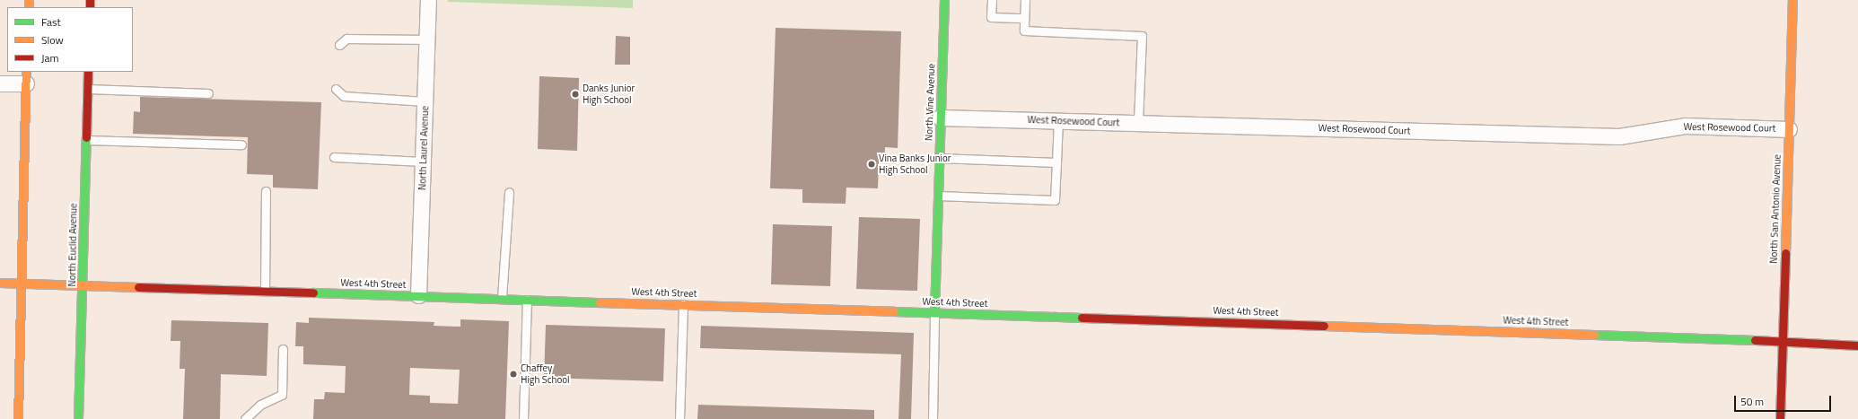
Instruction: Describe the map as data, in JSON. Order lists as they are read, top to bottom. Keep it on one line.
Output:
{"streets":{"main road":["North Vine Avenue","North San Antonio Avenue","North Euclid Avenue","West 4th Street"],"street":["West Rosewood Court","North Laurel Avenue"]},"crossings":[["North Vine Avenue","West Rosewood Court"],["North Vine Avenue","West 4th Street"],["West Rosewood Court","North San Antonio Avenue"],["North Laurel Avenue","West 4th Street"],["North San Antonio Avenue","West 4th Street"],["North Euclid Avenue","West 4th Street"]],"places":["Danks Junior High School","Vina Banks Junior High School","Chaffey High School"],"legend":["Fast","Slow","Jam"],"scale_bar":"50 m"}
